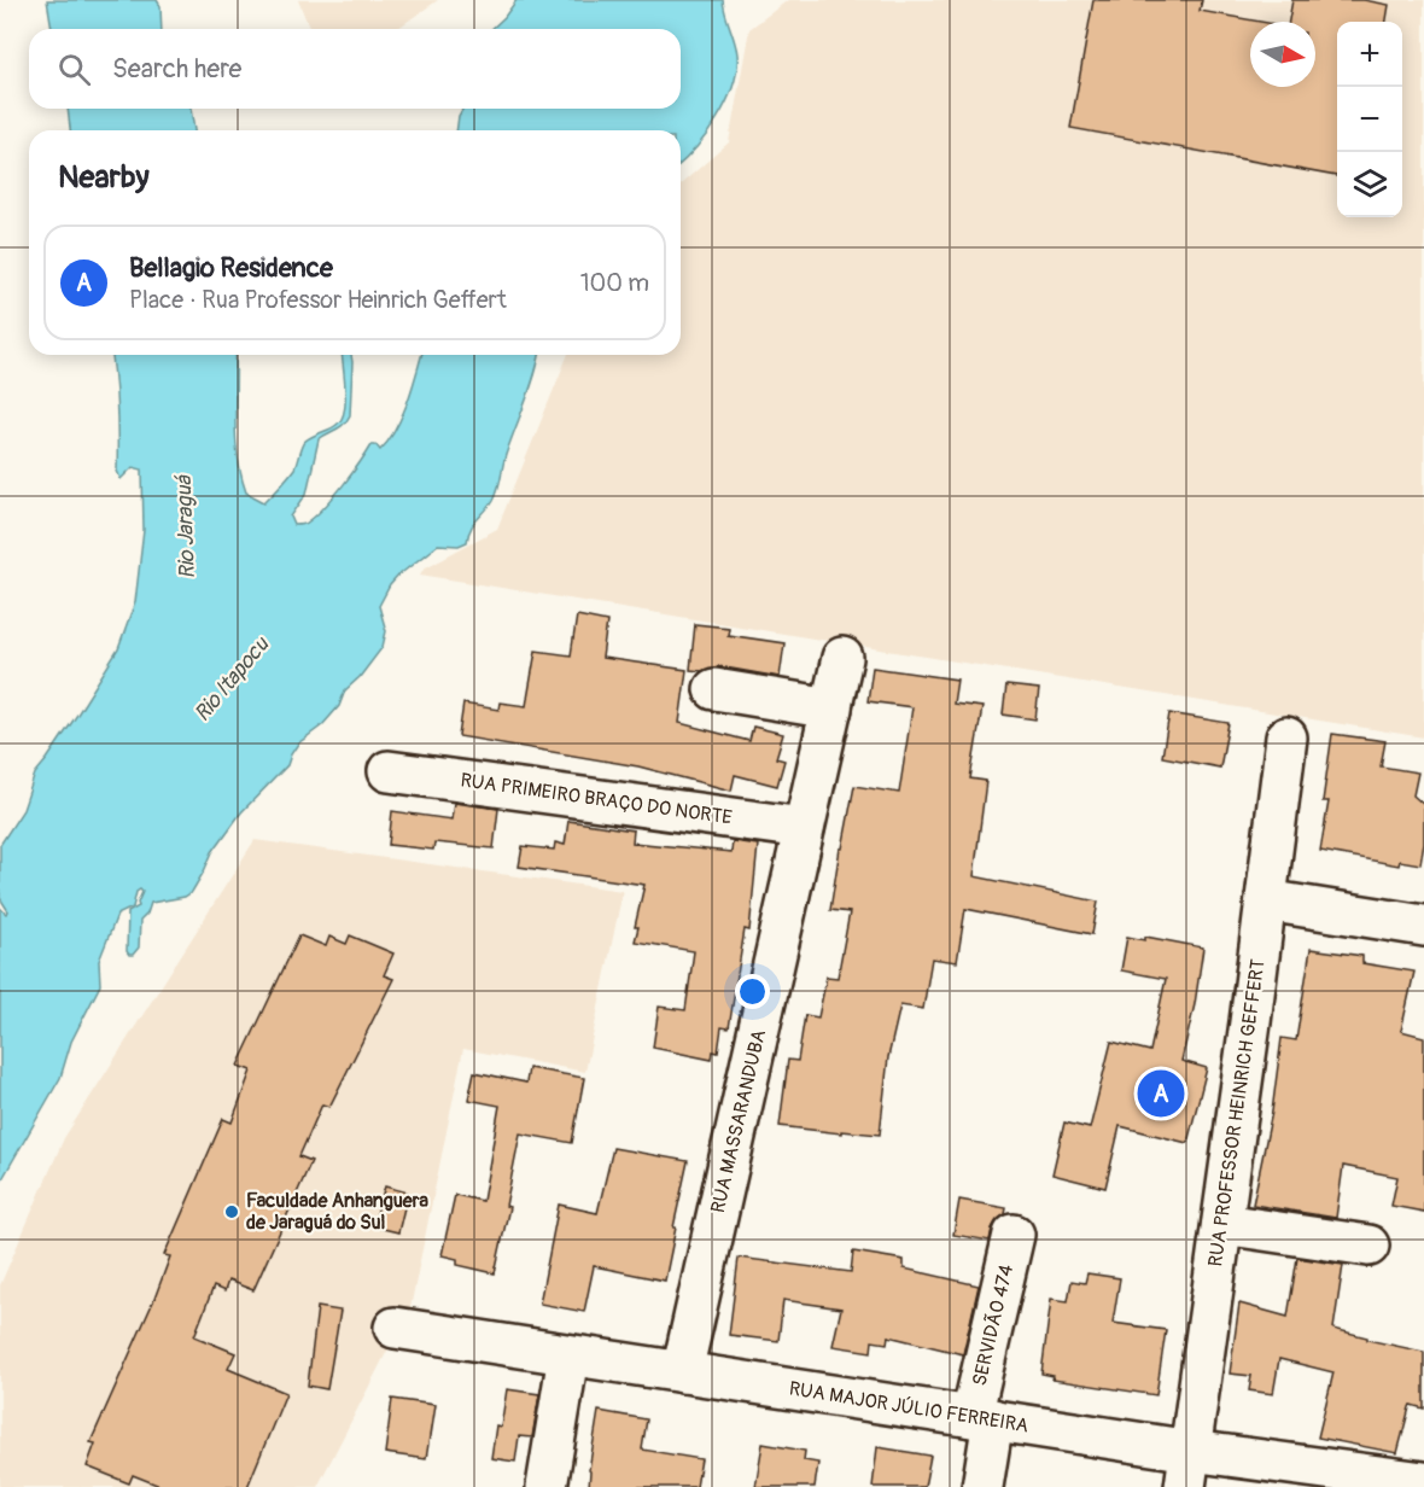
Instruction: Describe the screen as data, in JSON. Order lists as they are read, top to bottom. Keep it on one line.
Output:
{"streets":{"street":["RUA PRIMEIRO BRAÇO DO NORTE","RUA PROFESSOR HEINRICH GEFFERT","RUA MASSARANDUBA","SERVIDÃO 474","RUA MAJOR JÚLIO FERREIRA"]},"crossings":[["RUA PRIMEIRO BRAÇO DO NORTE","RUA MASSARANDUBA"],["RUA PROFESSOR HEINRICH GEFFERT","RUA MAJOR JÚLIO FERREIRA"],["RUA MASSARANDUBA","RUA MAJOR JÚLIO FERREIRA"],["SERVIDÃO 474","RUA MAJOR JÚLIO FERREIRA"]],"water":["Rio Jaraguá","Rio Itapocu"],"places":["Faculdade Anhanguera de Jaraguá do Sul"],"north":"right","page":{"map_buttons":["+","−"],"search":"Search here","heading":"Nearby","list":[{"mark":"A","name":"Bellagio Residence","note":"Place · Rua Professor Heinrich Geffert","value":"100 m"}],"pins":"A"}}
